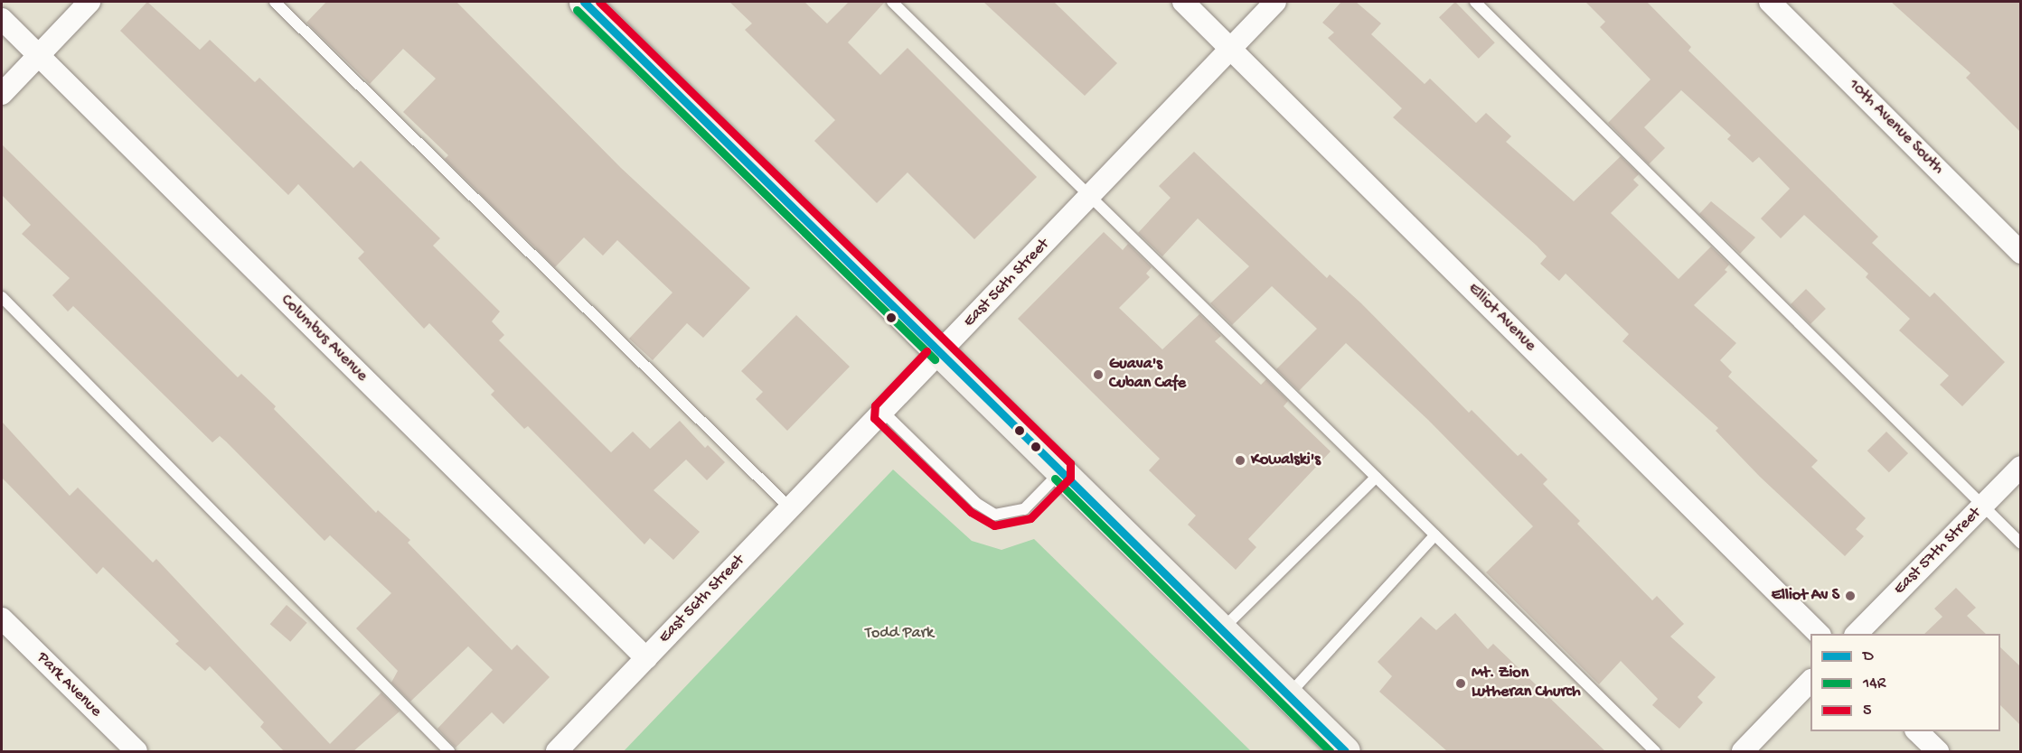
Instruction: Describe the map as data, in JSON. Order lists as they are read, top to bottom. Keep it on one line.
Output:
{"streets":{"street":["10th Avenue South","East 56th Street","Elliot Avenue","Columbus Avenue","East 57th Street","Park Avenue"]},"crossings":[["East 56th Street","Elliot Avenue"],["East 56th Street","Columbus Avenue"]],"parks":["Todd Park"],"places":["Guava's Cuban Cafe","Kowalski's","Elliot Av S","Mt. Zion Lutheran Church"],"lines":["transit line D","transit line 5","transit line 14R"],"legend":["D","14R","5"]}
